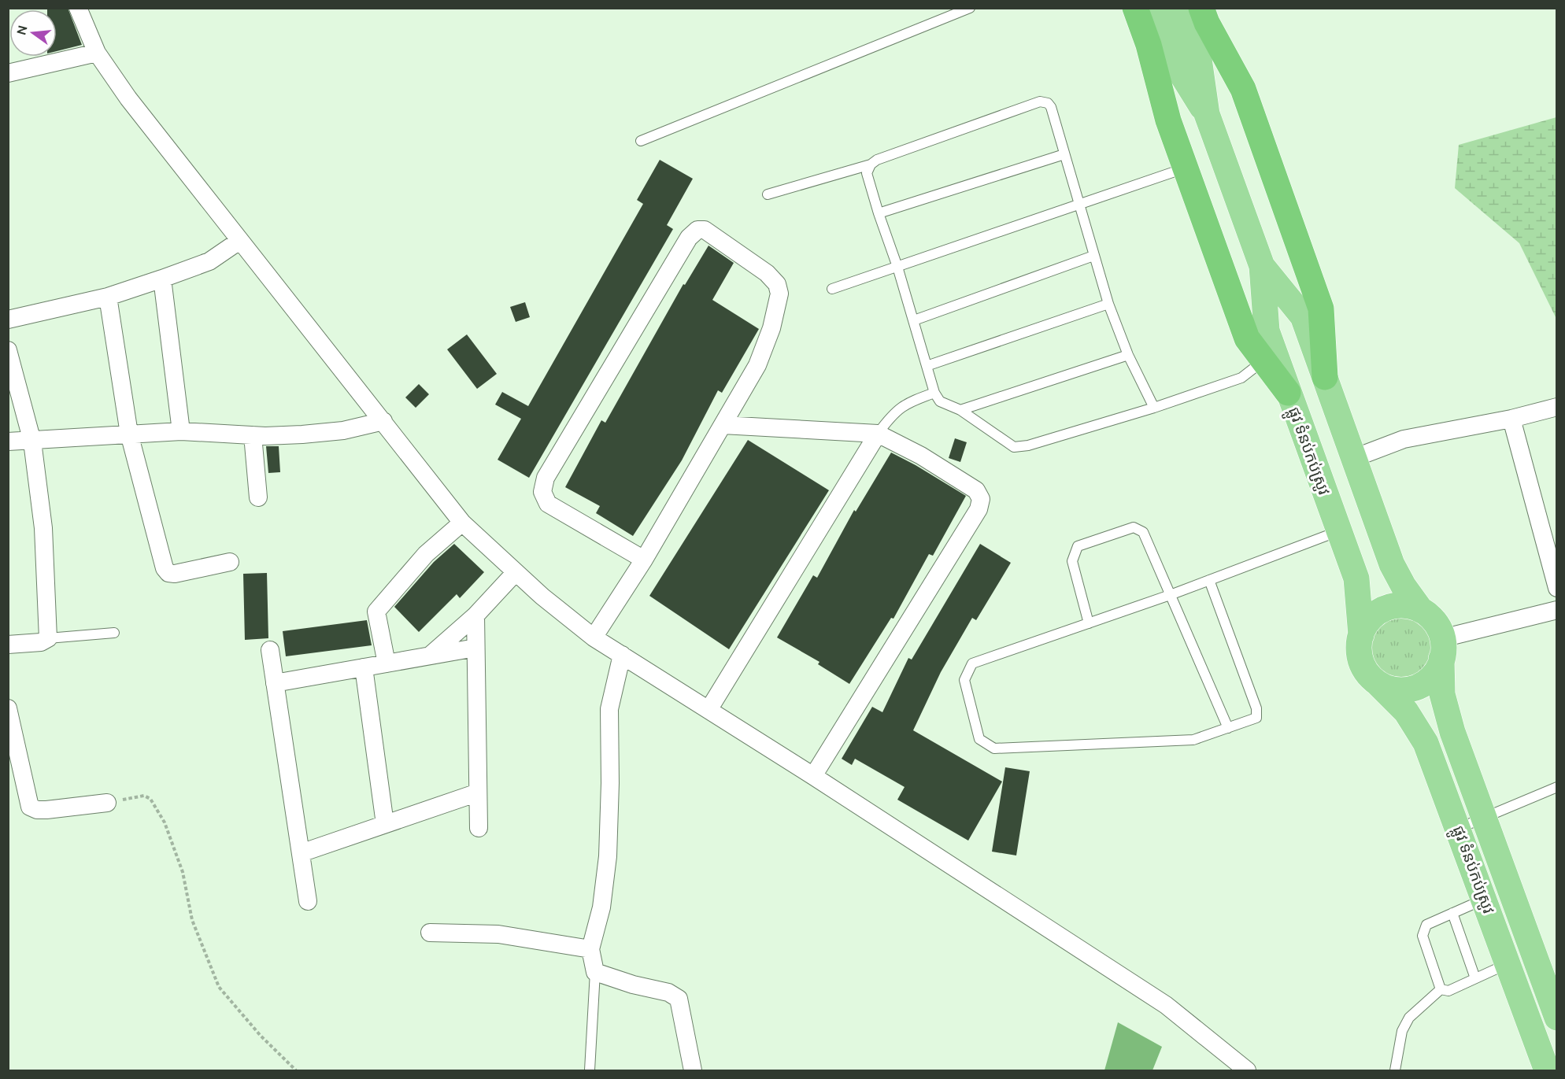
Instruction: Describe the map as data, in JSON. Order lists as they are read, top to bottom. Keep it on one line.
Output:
{"streets":{"main road":["ផ្លូវ ទំនប់កប់ស្រូវ"]},"north":"left"}
